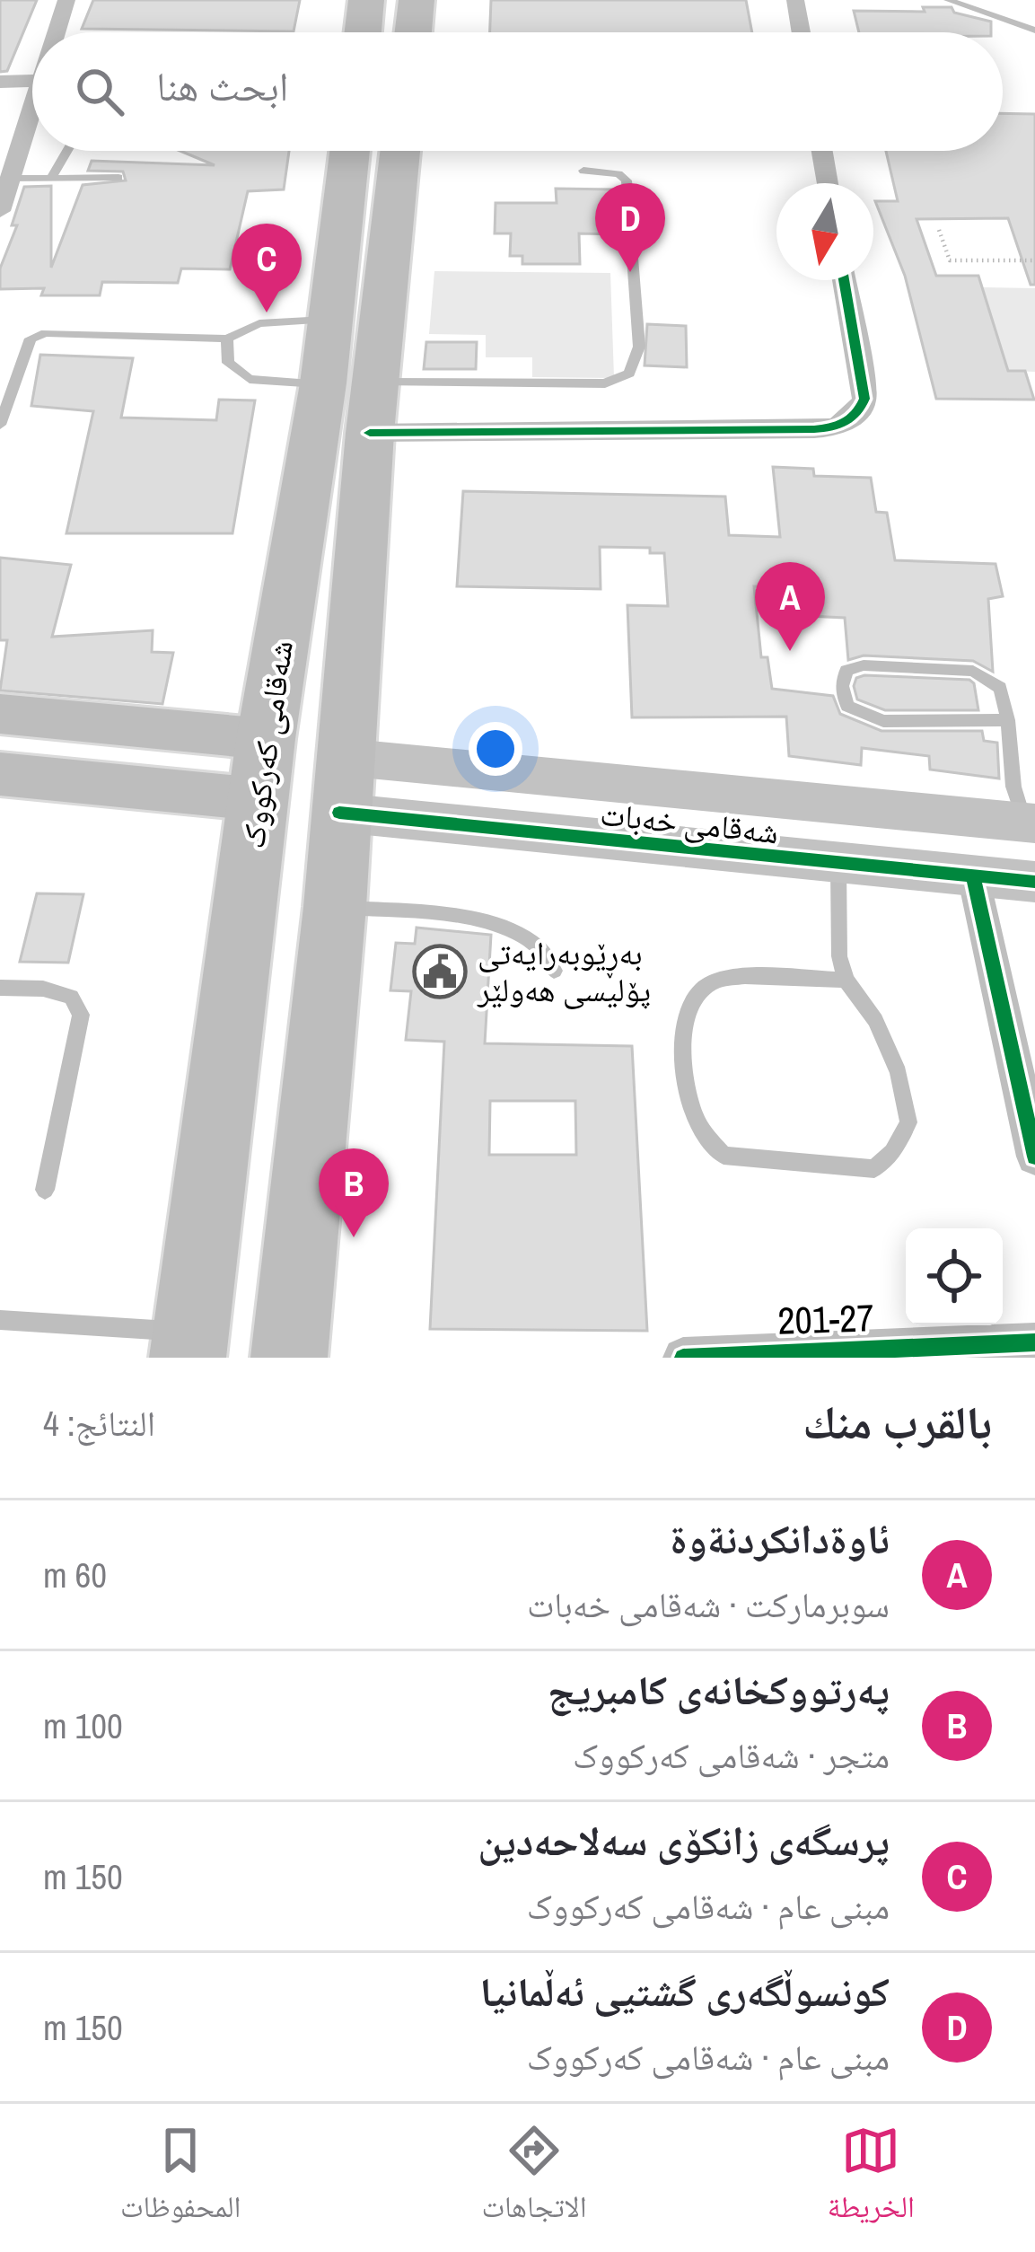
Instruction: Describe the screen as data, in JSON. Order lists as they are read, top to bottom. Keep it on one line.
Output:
{"streets":{"highway":["شەقامی کەرکووک"],"street":["شەقامی خەبات","201-27"]},"places":{"public building":["بەڕێوبەرایەتی پۆلیسی هەولێر"]},"north":"bottom","page":{"search":"ابحث هنا","pins":["D","C","A","B"],"heading":["بالقرب منك","النتائج: 4"],"list":[{"mark":"A","name":"ئاوةدانكردنةوة","note":"سوبرماركت · شەقامی خەبات","value":"60 m"},{"mark":"B","name":"پەرتووکخانەی کامبریج","note":"متجر · شەقامی کەرکووک","value":"100 m"},{"mark":"C","name":"پرسگەی زانکۆی سەلاحەدین","note":"مبنى عام · شەقامی کەرکووک","value":"150 m"},{"mark":"D","name":"کونسوڵگەری گشتیی ئەڵمانیا","note":"مبنى عام · شەقامی کەرکووک","value":"150 m"}],"nav":["الخريطة","الاتجاهات","المحفوظات"]}}
